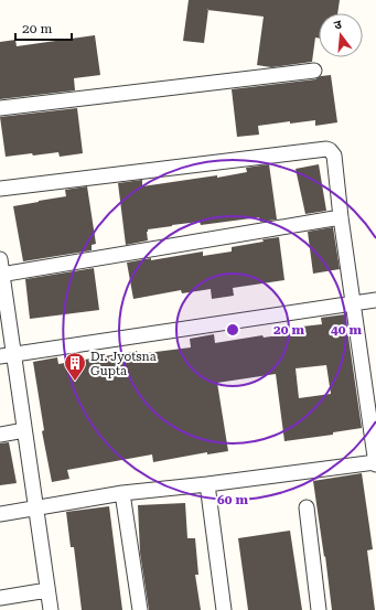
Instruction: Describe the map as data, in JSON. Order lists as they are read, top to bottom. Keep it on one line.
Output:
{"places":{"building":["Dr. Jyotsna Gupta"]},"scale_bar":"20 m","north":"top","rings":["20 m","40 m","60 m"]}
